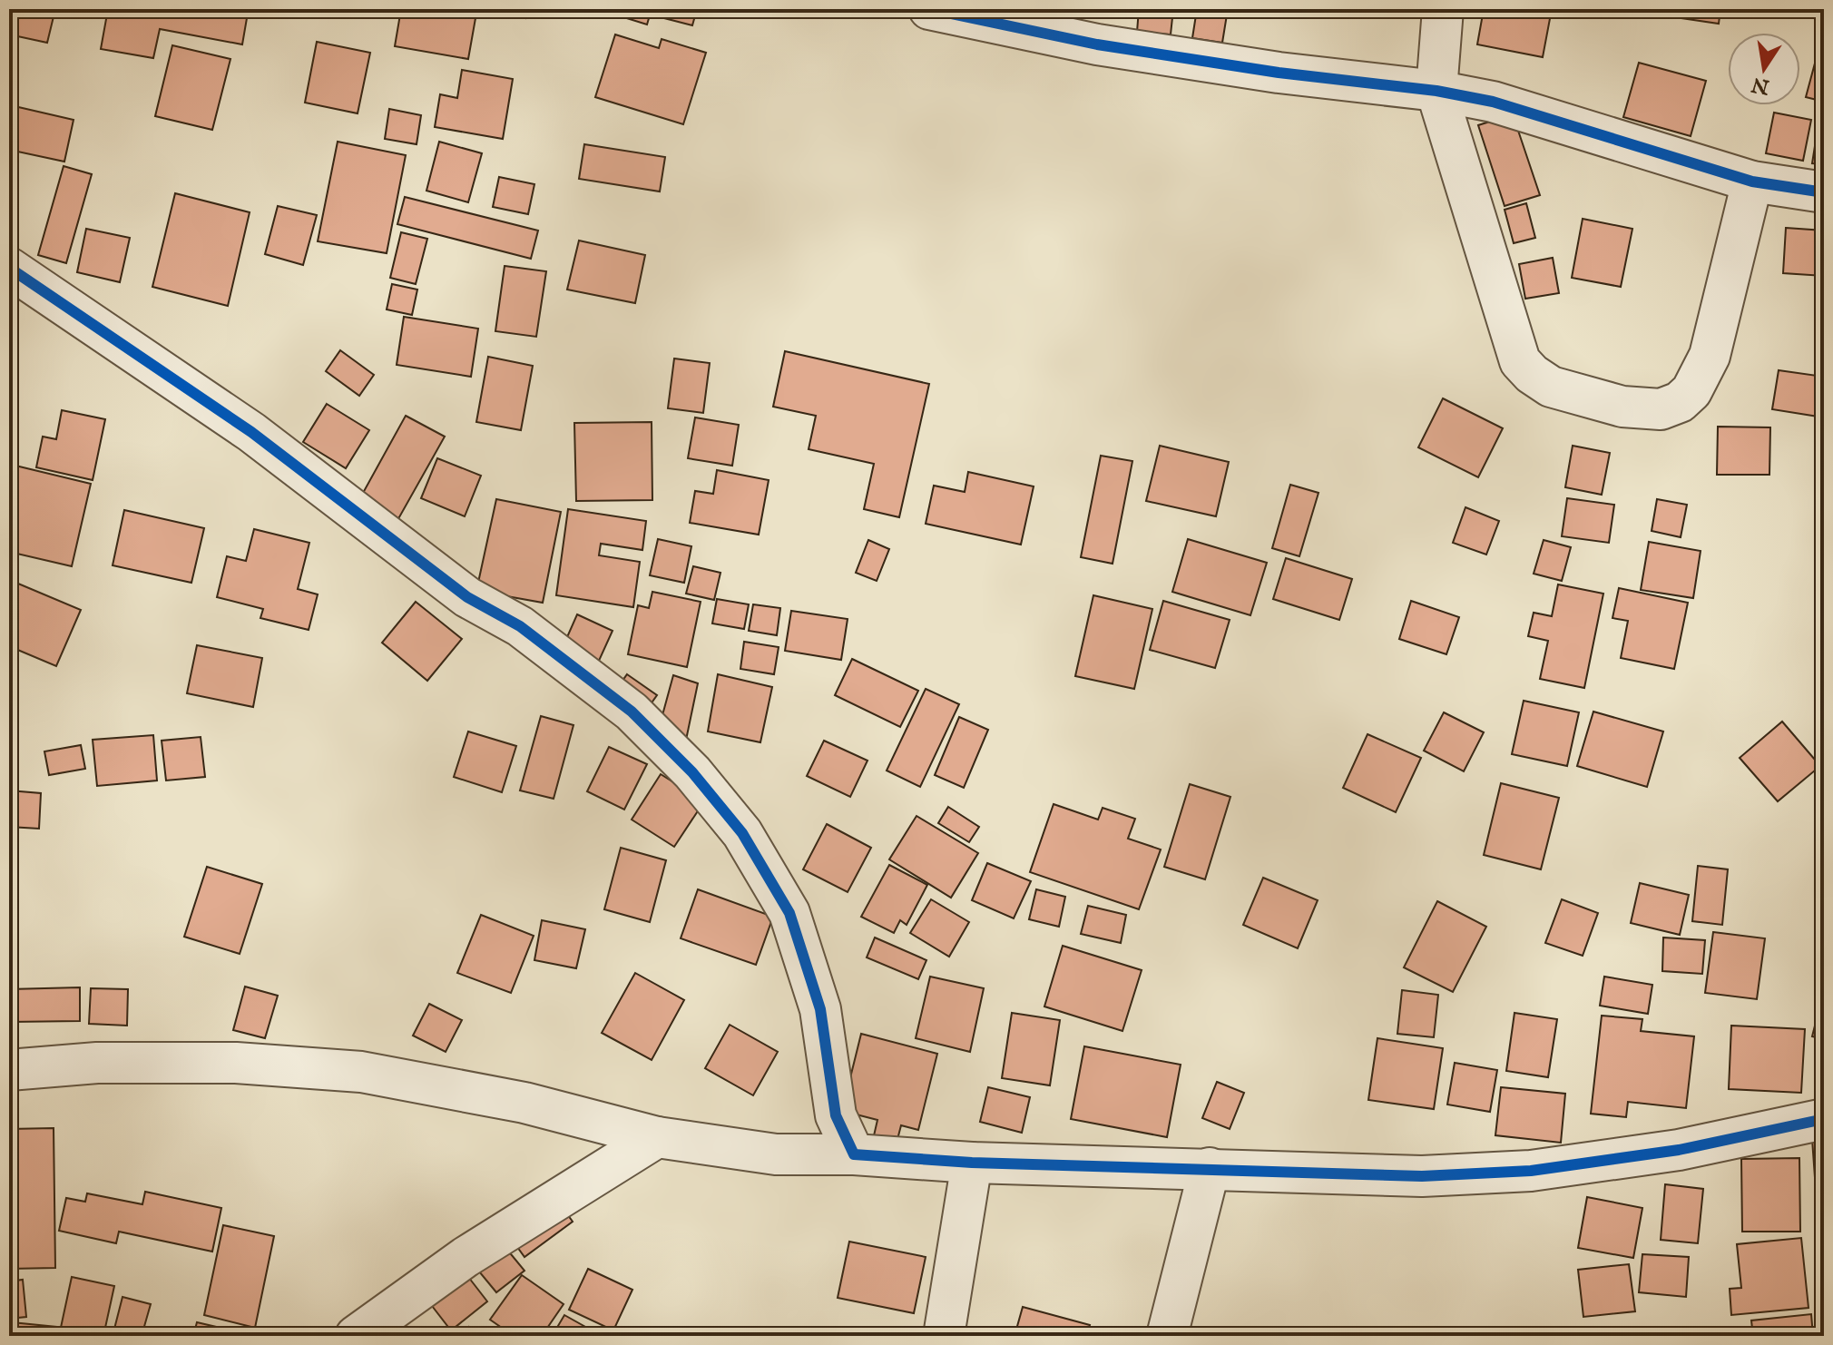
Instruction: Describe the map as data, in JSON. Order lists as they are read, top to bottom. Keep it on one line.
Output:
{"north":"bottom"}
